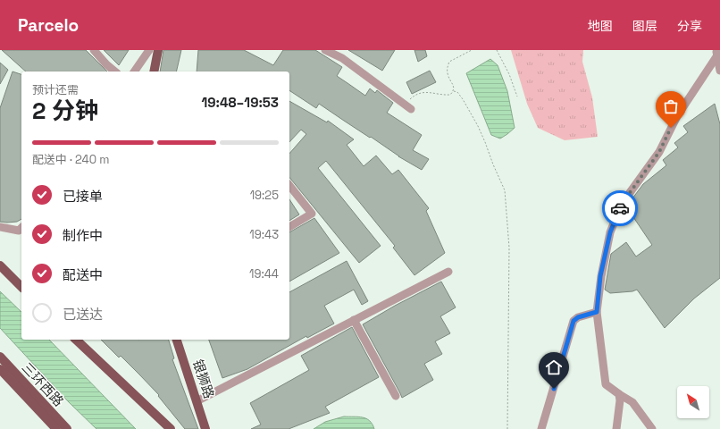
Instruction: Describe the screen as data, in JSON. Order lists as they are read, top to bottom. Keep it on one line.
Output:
{"streets":{"main road":["银狮路","三环西路"]},"north":"top left","page":{"header":"Parcelo","nav":["地图","图层","分享"],"heading":["2 分钟","预计还需","19:48–19:53"],"bar":"配送中 · 240 m","list":[["已接单","19:25"],["制作中","19:43"],["配送中","19:44"],"已送达"]}}
